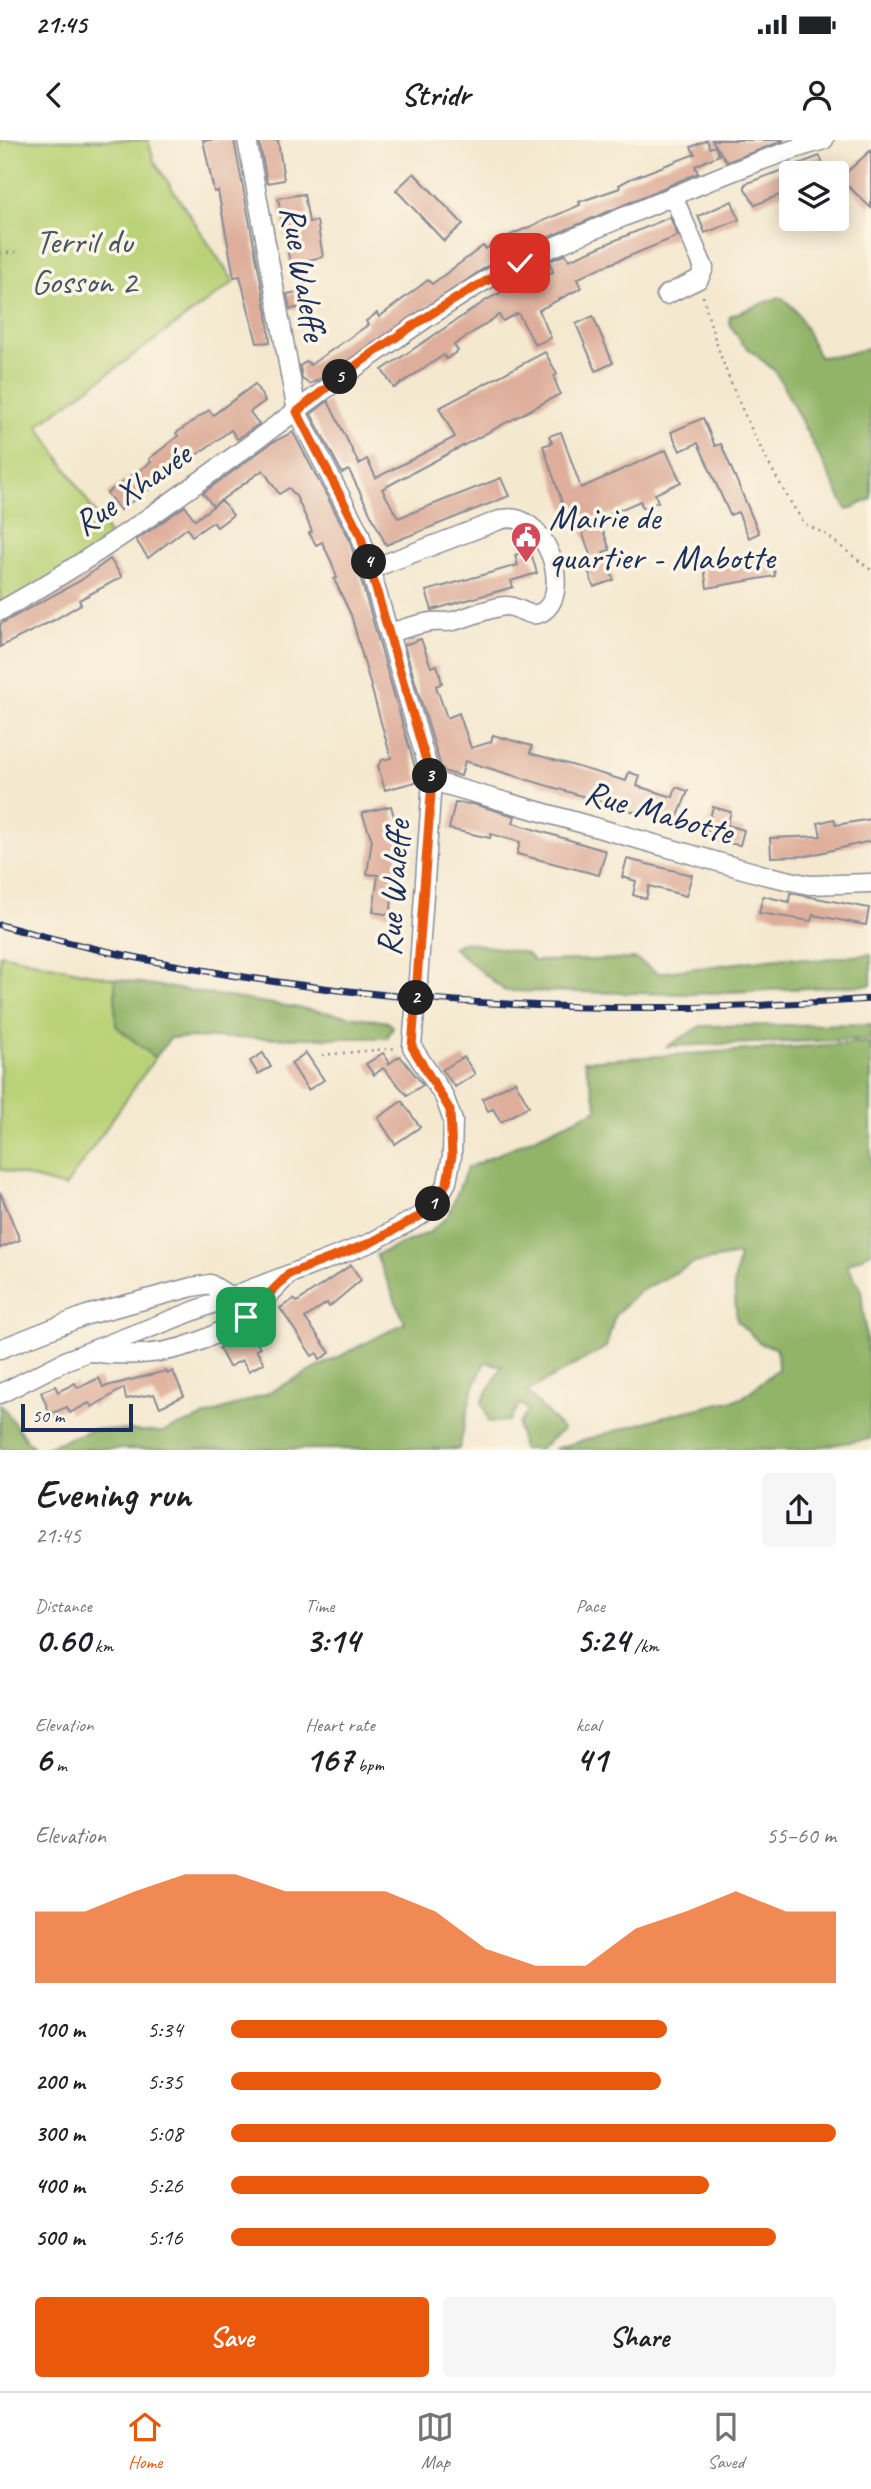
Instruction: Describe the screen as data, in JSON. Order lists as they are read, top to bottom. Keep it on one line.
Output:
{"streets":{"street":["Rue Waleffe","Rue Xhavée","Rue Mabotte"]},"crossings":[["Rue Waleffe","Rue Xhavée"],["Rue Waleffe","Rue Mabotte"]],"parks":["Terril du Gosson 2"],"places":{"public building":["Mairie de quartier - Mabotte"]},"scale_bar":"50 m","page":{"status":"21:45","header":"Stridr","pins":["5","4","3","2","1"],"scale":"50 m","heading":["Evening run","21:45"],"stats":[["Distance","0.60 km"],["Time","3:14"],["Pace","5:24 /km"],["Elevation","6 m"],["Heart rate","167 bpm"],["kcal","41"]],"chart":["Elevation","55–60 m"],"list":[{"name":"100 m","note":"5:34"},{"name":"200 m","note":"5:35"},{"name":"300 m","note":"5:08"},{"name":"400 m","note":"5:26"},{"name":"500 m","note":"5:16"}],"buttons":["Save","Share"],"tabs":["Home","Map","Saved"]}}
